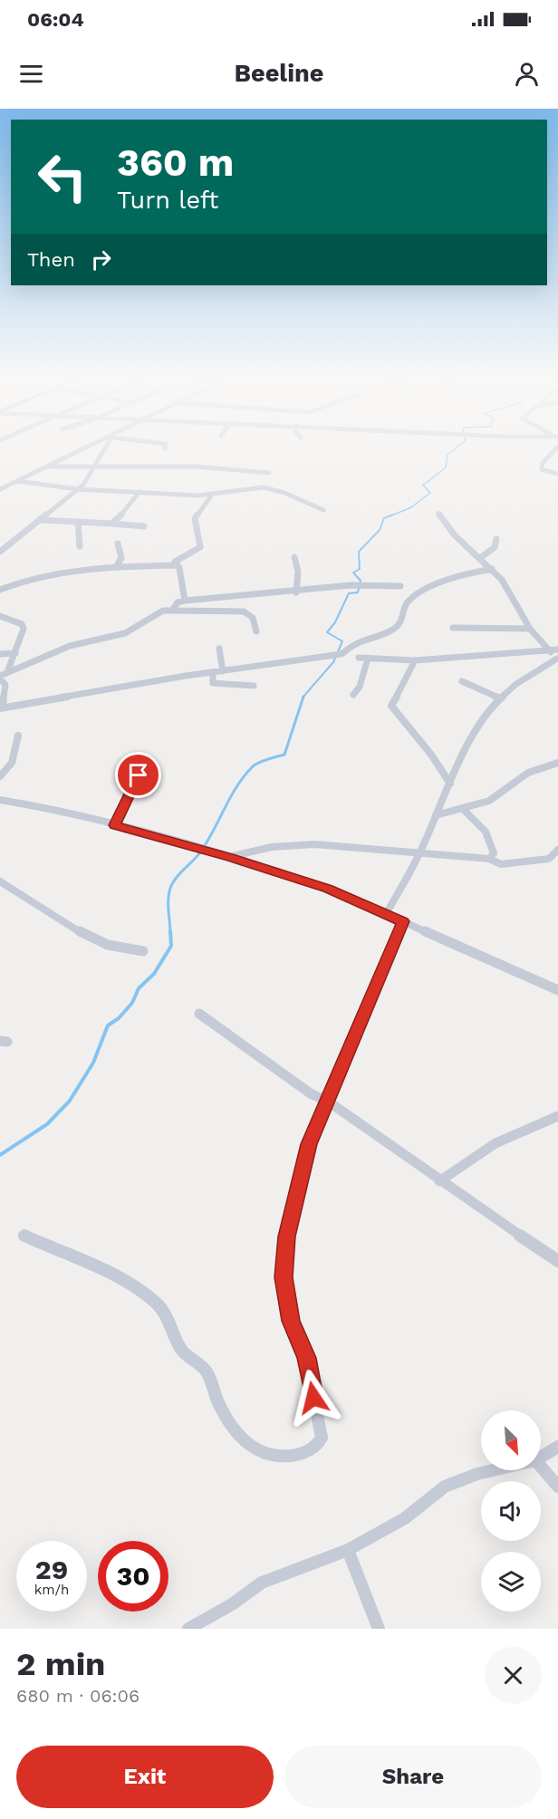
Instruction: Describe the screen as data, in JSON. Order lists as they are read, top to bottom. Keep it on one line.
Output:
{"north":"bottom right","page":{"status":"06:04","header":"Beeline","turn":["360 m","Turn left"],"then":"Then","speed":"29 km/h","limit":"30","heading":["2 min","680 m · 06:06"],"buttons":["Exit","Share"]}}
